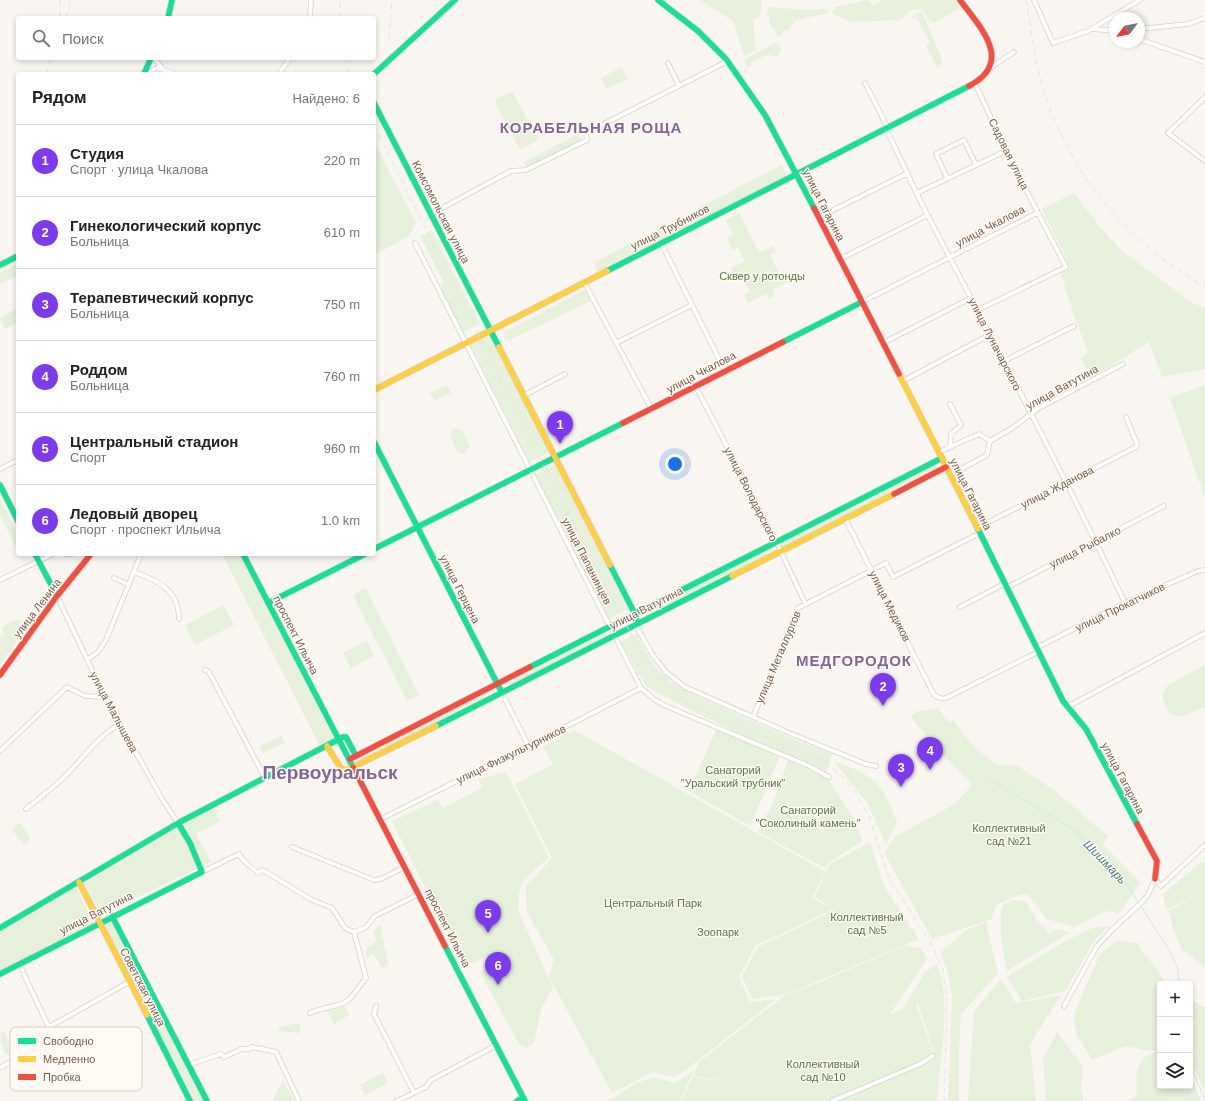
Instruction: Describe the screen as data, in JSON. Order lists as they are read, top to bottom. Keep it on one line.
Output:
{"streets":{"street":["Садовая улица","улица Гагарина","Комсомольская улица","улица Чкалова","улица Трубников","улица Луначарского","улица Ватутина","улица Жданова","улица Володарского","улица Рыбалко","улица Папанинцев","улица Герцена","улица Медиков","улица Прокатчиков","улица Ленина","проспект Ильича","улица Металлургов","улица Малышева","улица Физкультурников","Советская улица"]},"crossings":[["Садовая улица","улица Чкалова"],["Садовая улица","улица Трубников"],["Садовая улица","улица Луначарского"],["улица Гагарина","улица Чкалова"],["улица Гагарина","улица Трубников"],["улица Гагарина","улица Ватутина"],["улица Гагарина","улица Жданова"],["улица Гагарина","улица Рыбалко"],["улица Гагарина","улица Прокатчиков"],["Комсомольская улица","улица Трубников"],["Комсомольская улица","улица Папанинцев"],["улица Чкалова","улица Луначарского"],["улица Чкалова","улица Володарского"],["улица Чкалова","улица Папанинцев"],["улица Чкалова","улица Герцена"],["улица Трубников","улица Луначарского"],["улица Трубников","улица Папанинцев"],["улица Луначарского","улица Ватутина"],["улица Луначарского","улица Жданова"],["улица Луначарского","улица Рыбалко"],["улица Луначарского","улица Прокатчиков"],["улица Ватутина","улица Володарского"],["улица Ватутина","улица Папанинцев"],["улица Ватутина","улица Герцена"],["улица Ватутина","улица Медиков"],["улица Ватутина","проспект Ильича"],["улица Ватутина","Советская улица"],["улица Жданова","улица Медиков"],["улица Жданова","улица Металлургов"],["улица Володарского","улица Металлургов"],["улица Папанинцев","улица Металлургов"],["улица Папанинцев","улица Физкультурников"],["улица Герцена","улица Физкультурников"],["улица Медиков","улица Прокатчиков"],["улица Медиков","улица Металлургов"],["улица Ленина","улица Малышева"],["проспект Ильича","улица Физкультурников"]],"districts":["КОРАБЕЛЬНАЯ РОЩА","МЕДГОРОДОК","Первоуральск"],"water":["Шишмарь"],"parks":["Сквер у ротонды","Санаторий \"Уральский трубник\"","Санаторий \"Соколиный камень\"","Коллективный сад №21","Центральный Парк","Коллективный сад №5","Зоопарк","Коллективный сад №10"],"legend":["Свободно","Медленно","Пробка"],"north":"bottom left","page":{"search":"Поиск","heading":["Рядом","Найдено: 6"],"list":[{"mark":"1","name":"Студия","note":"Спорт · улица Чкалова","value":"220 m"},{"mark":"2","name":"Гинекологический корпус","note":"Больница","value":"610 m"},{"mark":"3","name":"Терапевтический корпус","note":"Больница","value":"750 m"},{"mark":"4","name":"Роддом","note":"Больница","value":"760 m"},{"mark":"5","name":"Центральный стадион","note":"Спорт","value":"960 m"},{"mark":"6","name":"Ледовый дворец","note":"Спорт · проспект Ильича","value":"1.0 km"}],"pins":["1","2","4","3","5","6"],"map_buttons":["+","−"]}}
